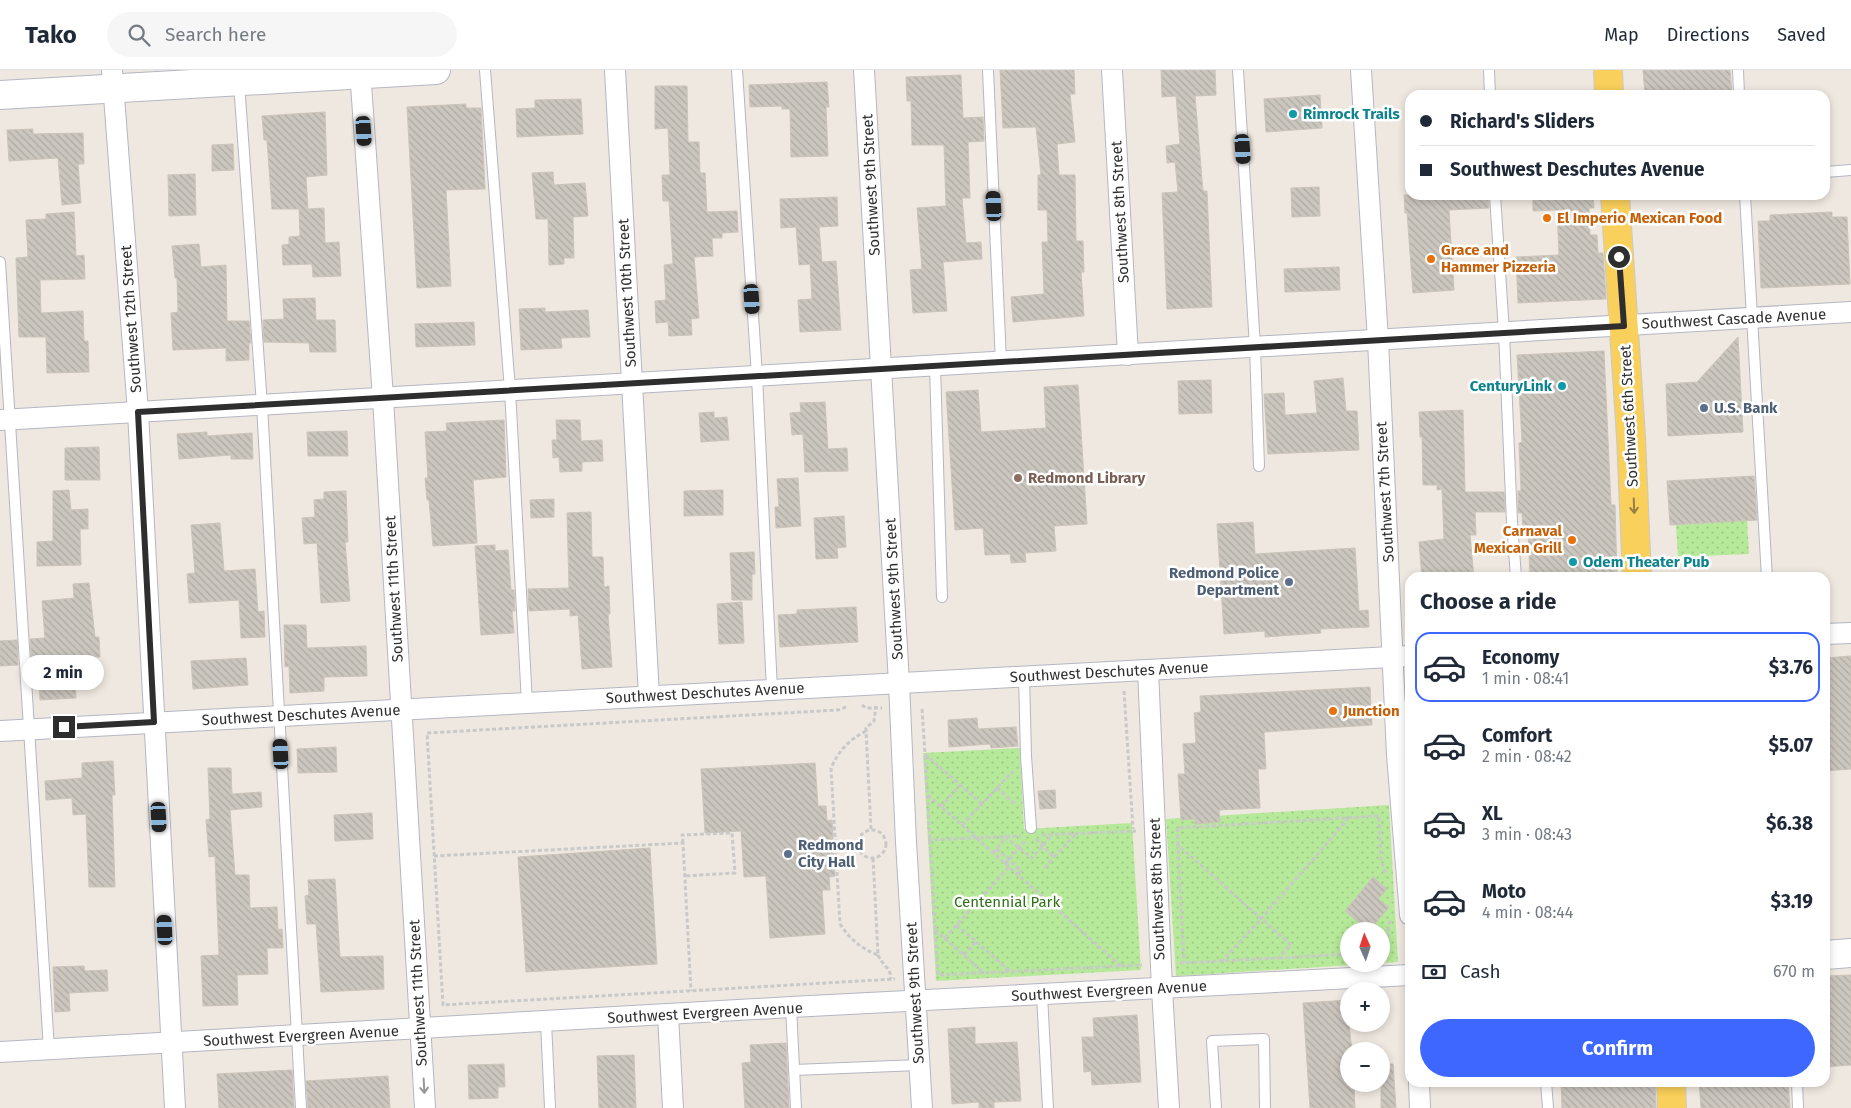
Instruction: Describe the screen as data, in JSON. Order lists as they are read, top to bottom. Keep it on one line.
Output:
{"streets":{"main road":["Southwest 6th Street"],"street":["Southwest 9th Street","Southwest 8th Street","Southwest 10th Street","Southwest 12th Street","Southwest Cascade Avenue","Southwest 7th Street","Southwest 11th Street","Southwest Deschutes Avenue","Southwest Evergreen Avenue"]},"crossings":[["Southwest 9th Street","Southwest Cascade Avenue"],["Southwest 9th Street","Southwest Deschutes Avenue"],["Southwest 9th Street","Southwest Evergreen Avenue"],["Southwest 8th Street","Southwest Cascade Avenue"],["Southwest 8th Street","Southwest Deschutes Avenue"],["Southwest 8th Street","Southwest Evergreen Avenue"],["Southwest 10th Street","Southwest Cascade Avenue"],["Southwest 10th Street","Southwest Deschutes Avenue"],["Southwest 12th Street","Southwest Cascade Avenue"],["Southwest 12th Street","Southwest Deschutes Avenue"],["Southwest 12th Street","Southwest Evergreen Avenue"],["Southwest Cascade Avenue","Southwest 6th Street"],["Southwest Cascade Avenue","Southwest 7th Street"],["Southwest Cascade Avenue","Southwest 11th Street"],["Southwest 7th Street","Southwest Deschutes Avenue"],["Southwest 11th Street","Southwest Deschutes Avenue"],["Southwest 11th Street","Southwest Evergreen Avenue"]],"one_way":["Southwest 6th Street"],"parks":["Centennial Park"],"places":["Rimrock Trails","El Imperio Mexican Food","Grace and Hammer Pizzeria","CenturyLink","U.S. Bank","Redmond Library","Carnaval Mexican Grill","Odem Theater Pub","Redmond Police Department","Junction","Redmond City Hall"],"north":"top","page":{"header":"Tako","search":"Search here","nav":["Map","Directions","Saved"],"banner":["Richard's Sliders","Southwest Deschutes Avenue"],"heading":"Choose a ride","list":[{"name":"Economy","note":"1 min · 08:41","value":"$3.76"},{"name":"Comfort","note":"2 min · 08:42","value":"$5.07"},{"name":"XL","note":"3 min · 08:43","value":"$6.38"},{"name":"Moto","note":"4 min · 08:44","value":"$3.19"}],"bubble":"2 min","map_buttons":["+","−"],"pay":["Cash","670 m"],"buttons":"Confirm"}}
